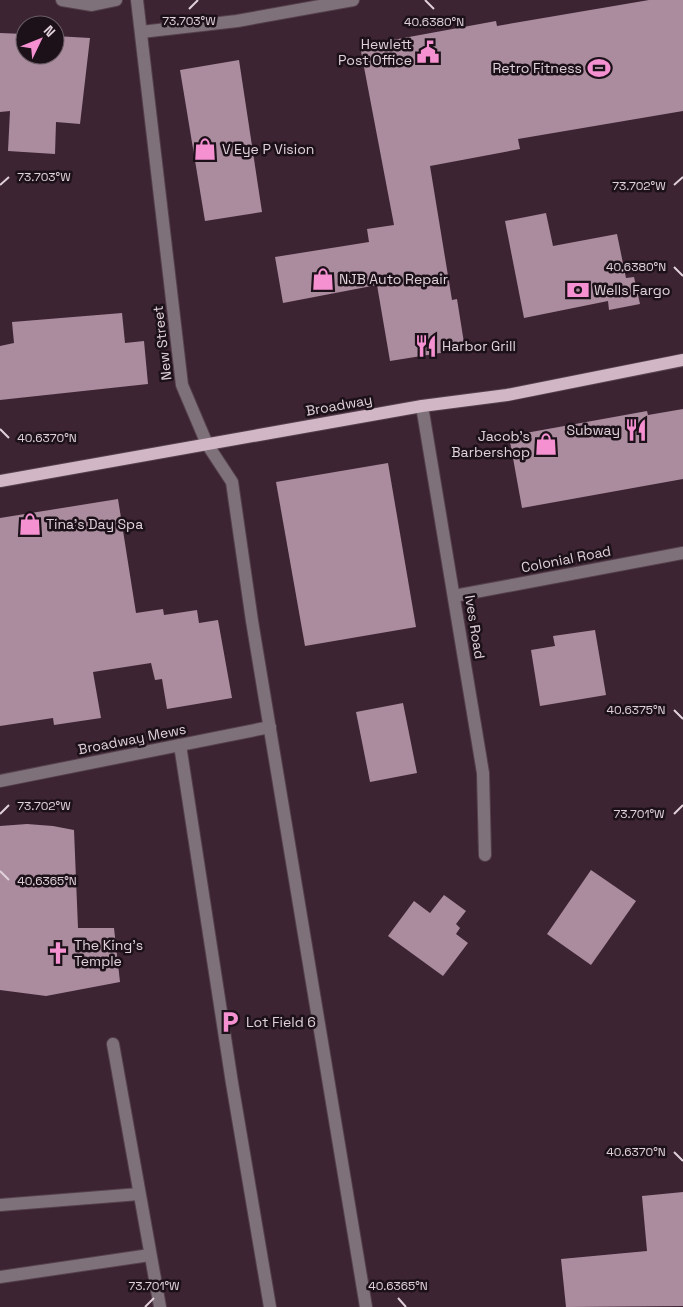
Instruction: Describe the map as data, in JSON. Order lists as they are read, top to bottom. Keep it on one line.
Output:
{"streets":{"main road":["Broadway"],"street":["New Street","Colonial Road","Ives Road","Broadway Mews"]},"crossings":[["New Street","Broadway"],["New Street","Broadway Mews"],["Broadway","Ives Road"],["Colonial Road","Ives Road"]],"places":{"public building":["Hewlett Post Office"],"sports":["Retro Fitness"],"shop":["V Eye P Vision","NJB Auto Repair","Jacob’s Barbershop","Tina’s Day Spa"],"bank":["Wells Fargo"],"restaurant":["Harbor Grill","Subway"],"church":["The King's Temple"],"parking":["Lot Field 6"]},"north":"top right","coordinates":["73.703°W","40.6380°N","73.702°W","40.6370°N","40.6375°N","73.701°W","40.6365°N"]}
